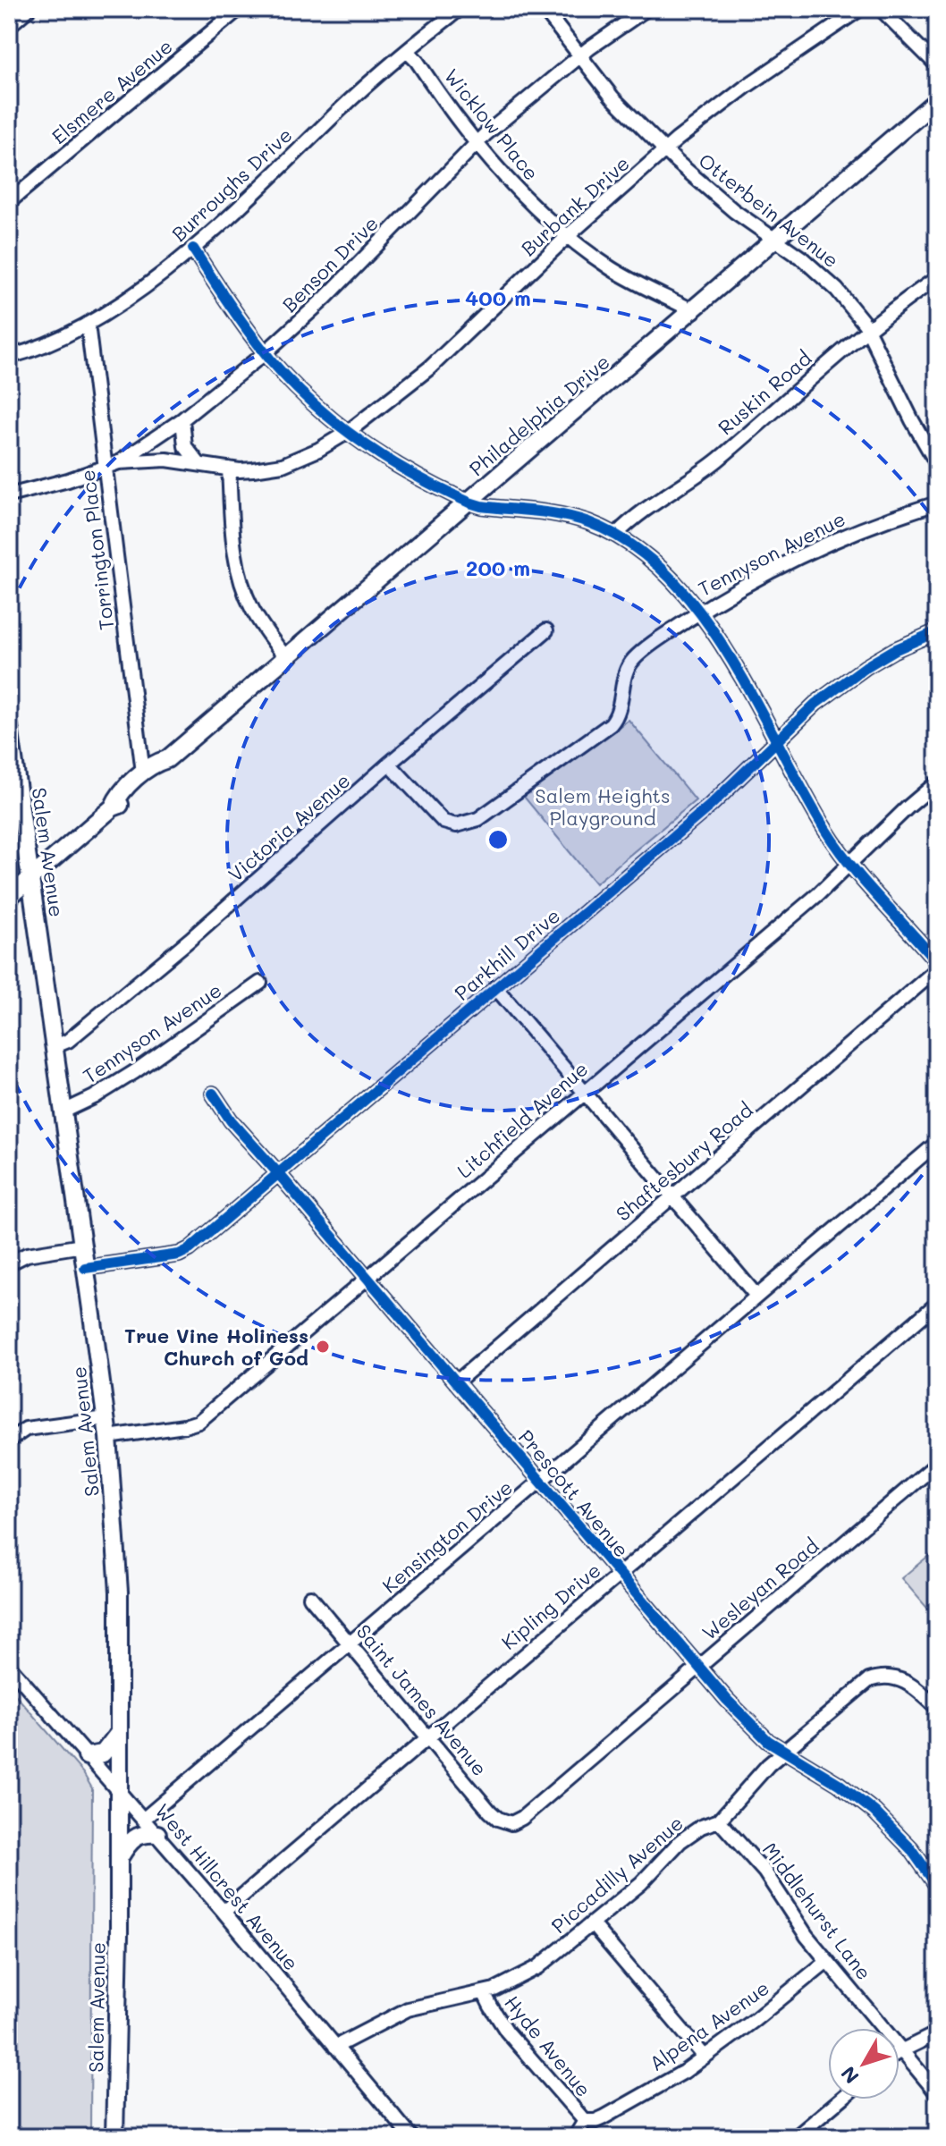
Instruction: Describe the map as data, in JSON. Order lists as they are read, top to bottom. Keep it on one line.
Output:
{"streets":{"main road":["Philadelphia Drive","Salem Avenue"],"street":["Elsmere Avenue","Wicklow Place","Burroughs Drive","Burbank Drive","Otterbein Avenue","Benson Drive","Ruskin Road","Torrington Place","Tennyson Avenue","Victoria Avenue","Parkhill Drive","Litchfield Avenue","Shaftesbury Road","Prescott Avenue","Kensington Drive","Wesleyan Road","Kipling Drive","Saint James Avenue","Piccadilly Avenue","West Hillcrest Avenue","Middlehurst Lane","Alpena Avenue","Hyde Avenue"]},"crossings":[["Wicklow Place","Burroughs Drive"],["Wicklow Place","Burbank Drive"],["Wicklow Place","Benson Drive"],["Wicklow Place","Philadelphia Drive"],["Burroughs Drive","Torrington Place"],["Burbank Drive","Otterbein Avenue"],["Burbank Drive","Benson Drive"],["Burbank Drive","Torrington Place"],["Otterbein Avenue","Benson Drive"],["Otterbein Avenue","Ruskin Road"],["Otterbein Avenue","Philadelphia Drive"],["Benson Drive","Torrington Place"],["Philadelphia Drive","Torrington Place"],["Philadelphia Drive","Salem Avenue"],["Tennyson Avenue","Victoria Avenue"],["Tennyson Avenue","Salem Avenue"],["Victoria Avenue","Salem Avenue"],["Salem Avenue","Parkhill Drive"],["Salem Avenue","Litchfield Avenue"],["Salem Avenue","West Hillcrest Avenue"],["Parkhill Drive","Prescott Avenue"],["Litchfield Avenue","Prescott Avenue"],["Shaftesbury Road","Prescott Avenue"],["Prescott Avenue","Kensington Drive"],["Prescott Avenue","Wesleyan Road"],["Prescott Avenue","Kipling Drive"],["Prescott Avenue","Piccadilly Avenue"],["Kensington Drive","Saint James Avenue"],["Kensington Drive","West Hillcrest Avenue"],["Wesleyan Road","Saint James Avenue"],["Kipling Drive","Saint James Avenue"],["Kipling Drive","West Hillcrest Avenue"],["Piccadilly Avenue","West Hillcrest Avenue"],["Piccadilly Avenue","Middlehurst Lane"],["Piccadilly Avenue","Hyde Avenue"],["Middlehurst Lane","Alpena Avenue"],["Alpena Avenue","Hyde Avenue"]],"parks":["Salem Heights Playground"],"places":["True Vine Holiness Church of God"],"north":"bottom left","rings":["400 m","200 m"]}
